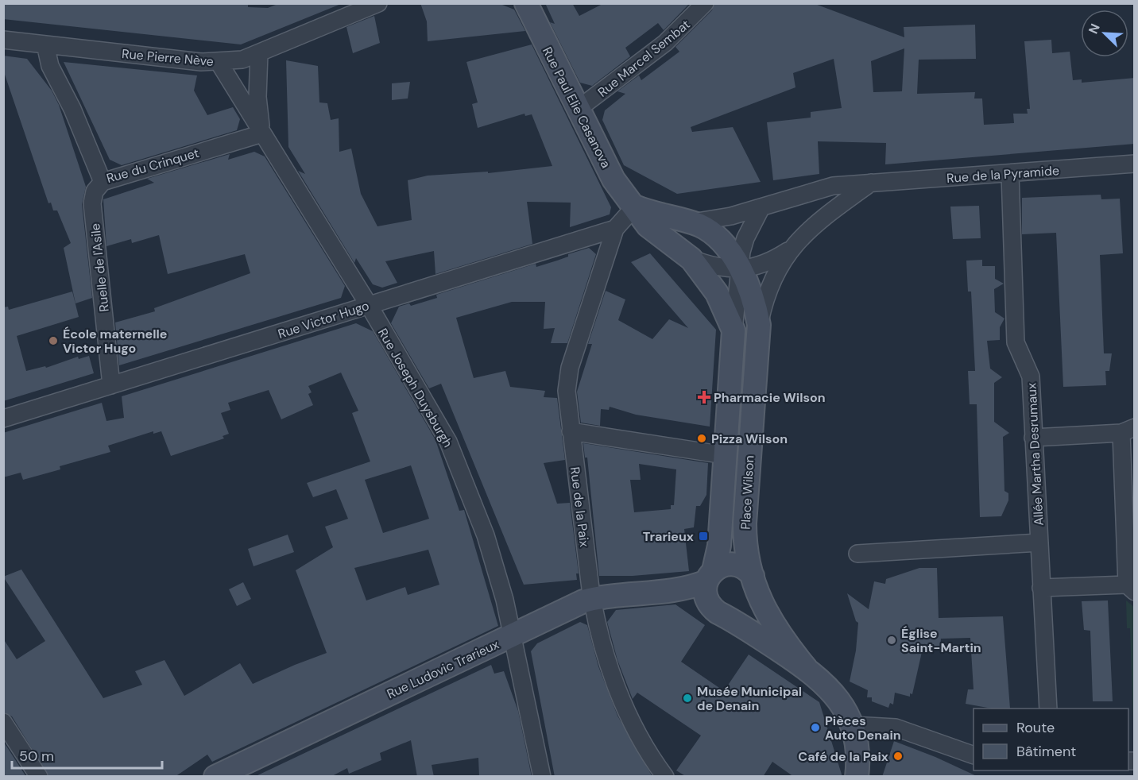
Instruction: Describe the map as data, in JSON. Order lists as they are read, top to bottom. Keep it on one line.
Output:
{"streets":{"street":["Rue Pierre Nève","Rue Marcel Sembat","Rue Paul Elie Casanova","Rue du Crinquet","Rue de la Pyramide","Ruelle de l'Asile","Rue Victor Hugo","Rue Joseph Duysburgh","Allée Martha Desrumaux","Place Wilson","Rue de la Paix","Rue Ludovic Trarieux"]},"crossings":[["Rue Pierre Nève","Rue du Crinquet"],["Rue Pierre Nève","Rue Joseph Duysburgh"],["Rue Marcel Sembat","Rue Paul Elie Casanova"],["Rue Paul Elie Casanova","Place Wilson"],["Rue du Crinquet","Ruelle de l'Asile"],["Rue du Crinquet","Rue Joseph Duysburgh"],["Rue de la Pyramide","Allée Martha Desrumaux"],["Rue de la Pyramide","Place Wilson"],["Ruelle de l'Asile","Rue Victor Hugo"],["Rue Victor Hugo","Rue Joseph Duysburgh"],["Rue Victor Hugo","Rue de la Paix"],["Rue Joseph Duysburgh","Rue Ludovic Trarieux"],["Place Wilson","Rue Ludovic Trarieux"],["Rue de la Paix","Rue Ludovic Trarieux"]],"places":{"other":["École maternelle Victor Hugo","Pizza Wilson","Église Saint-Martin","Musée Municipal de Denain","Pièces Auto Denain","Café de la Paix"],"health":["Pharmacie Wilson"],"transit":["Trarieux"]},"legend":["Route","Bâtiment"],"scale_bar":"50 m","north":"top left"}
